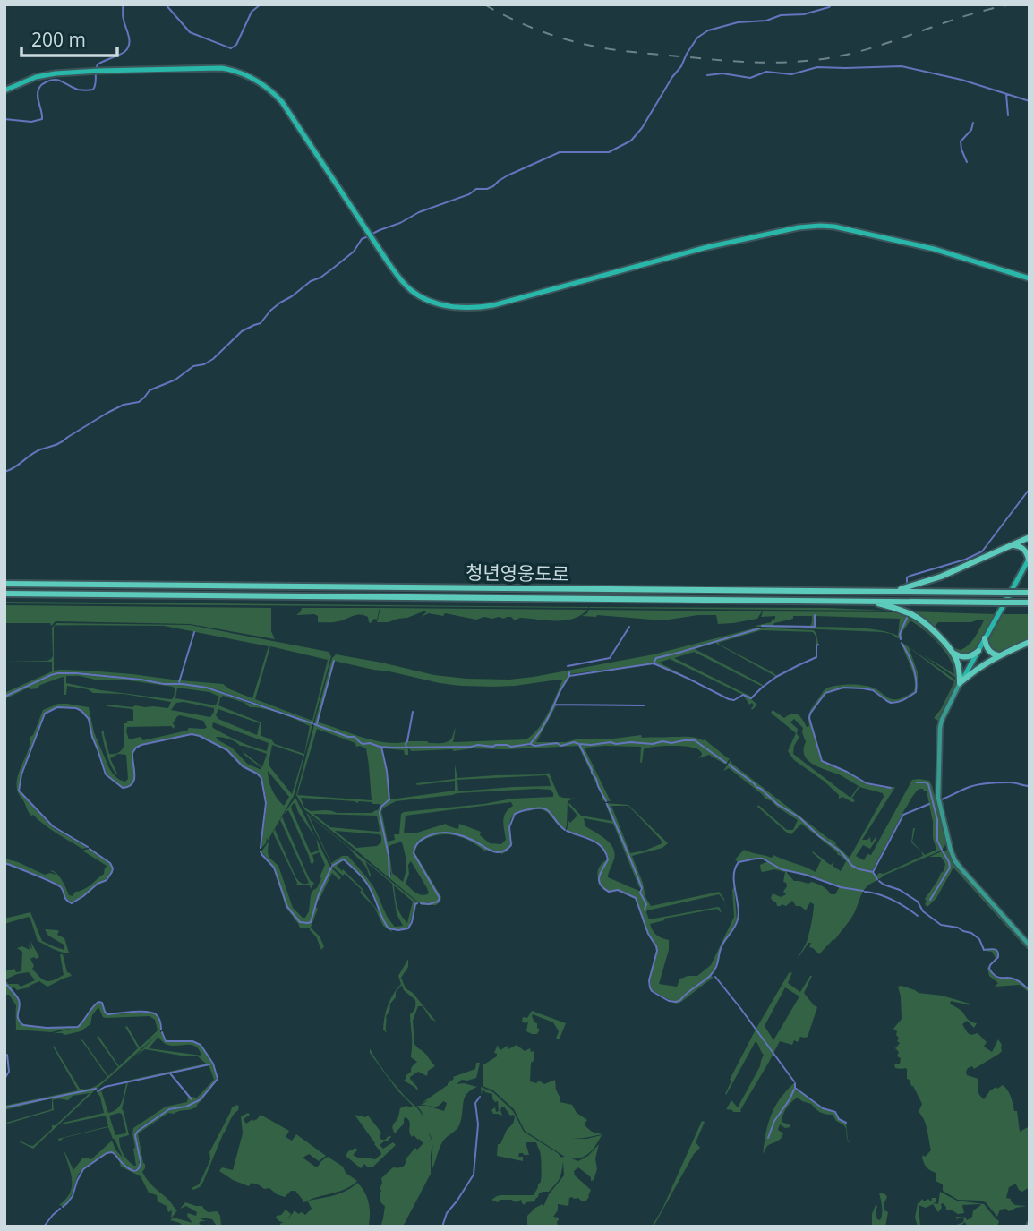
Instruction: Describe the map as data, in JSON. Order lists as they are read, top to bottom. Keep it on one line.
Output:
{"streets":{"highway":["청년영웅도로"]},"scale_bar":"200 m"}
